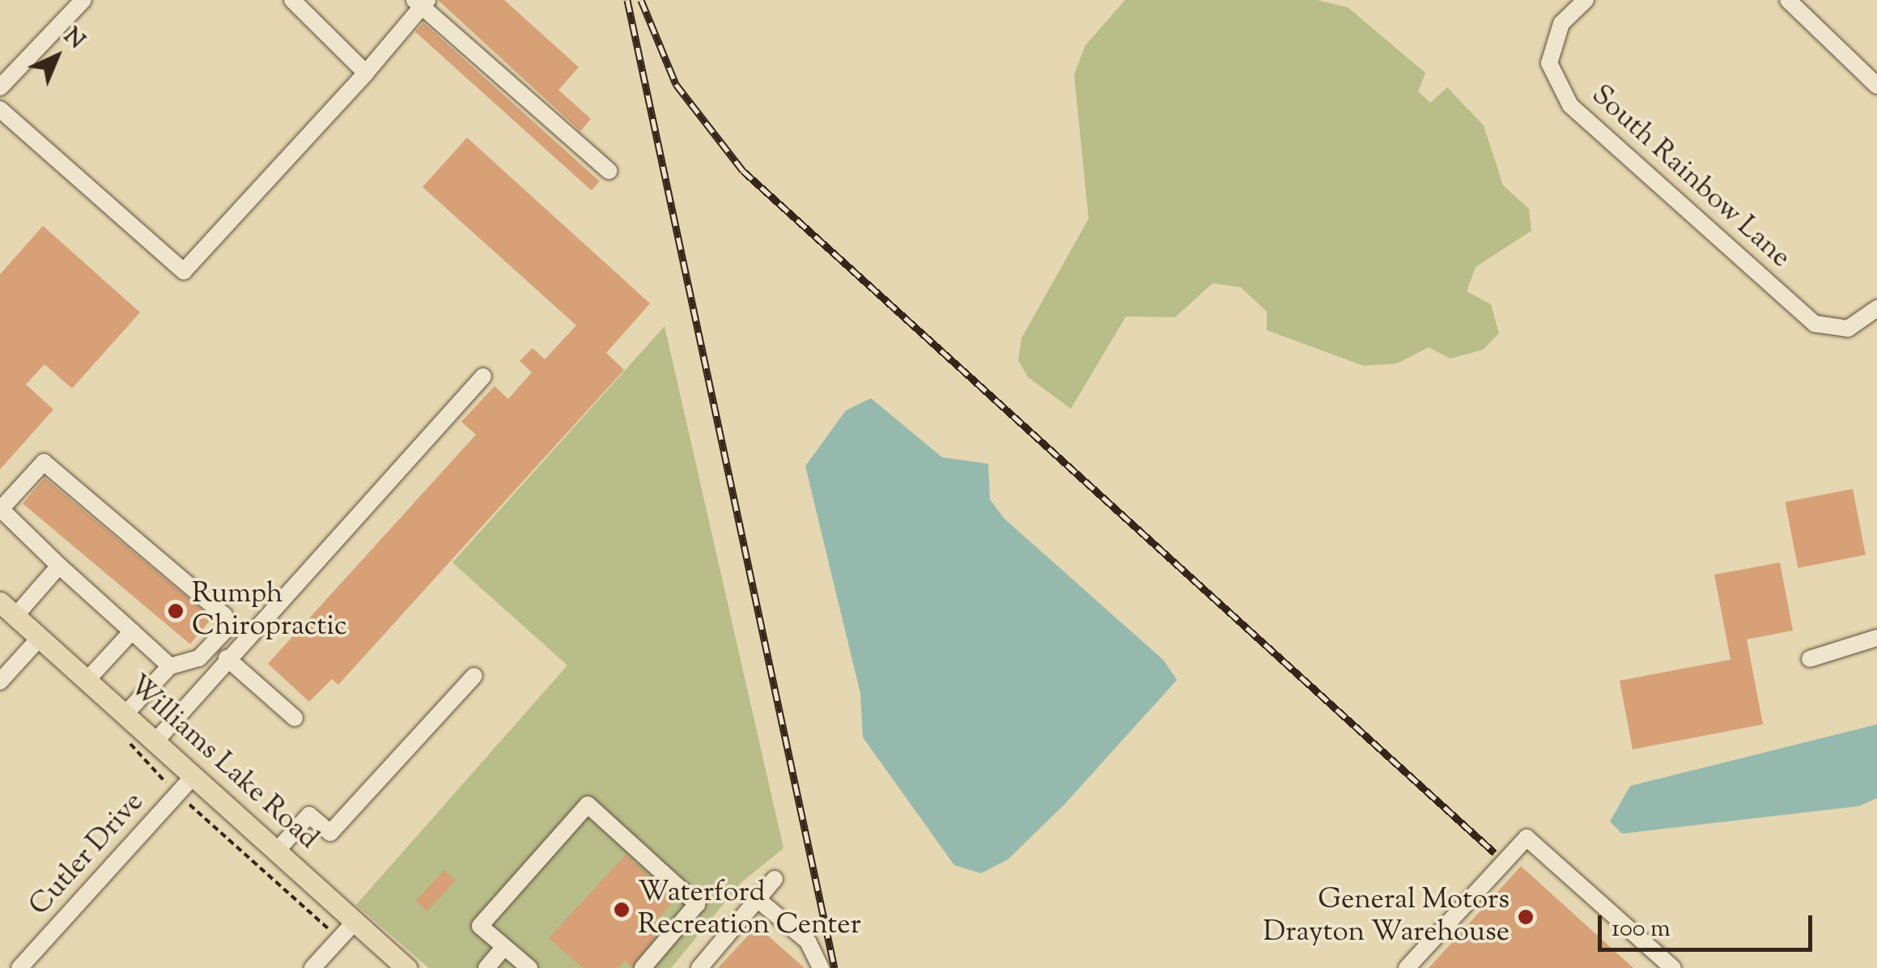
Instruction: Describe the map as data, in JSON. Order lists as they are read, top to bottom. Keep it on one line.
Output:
{"streets":{"main road":["Williams Lake Road"],"street":["South Rainbow Lane","Cutler Drive"]},"crossings":[["Williams Lake Road","Cutler Drive"]],"places":["Rumph Chiropractic","Waterford Recreation Center","General Motors Drayton Warehouse"],"scale_bar":"100 m","north":"top right"}
